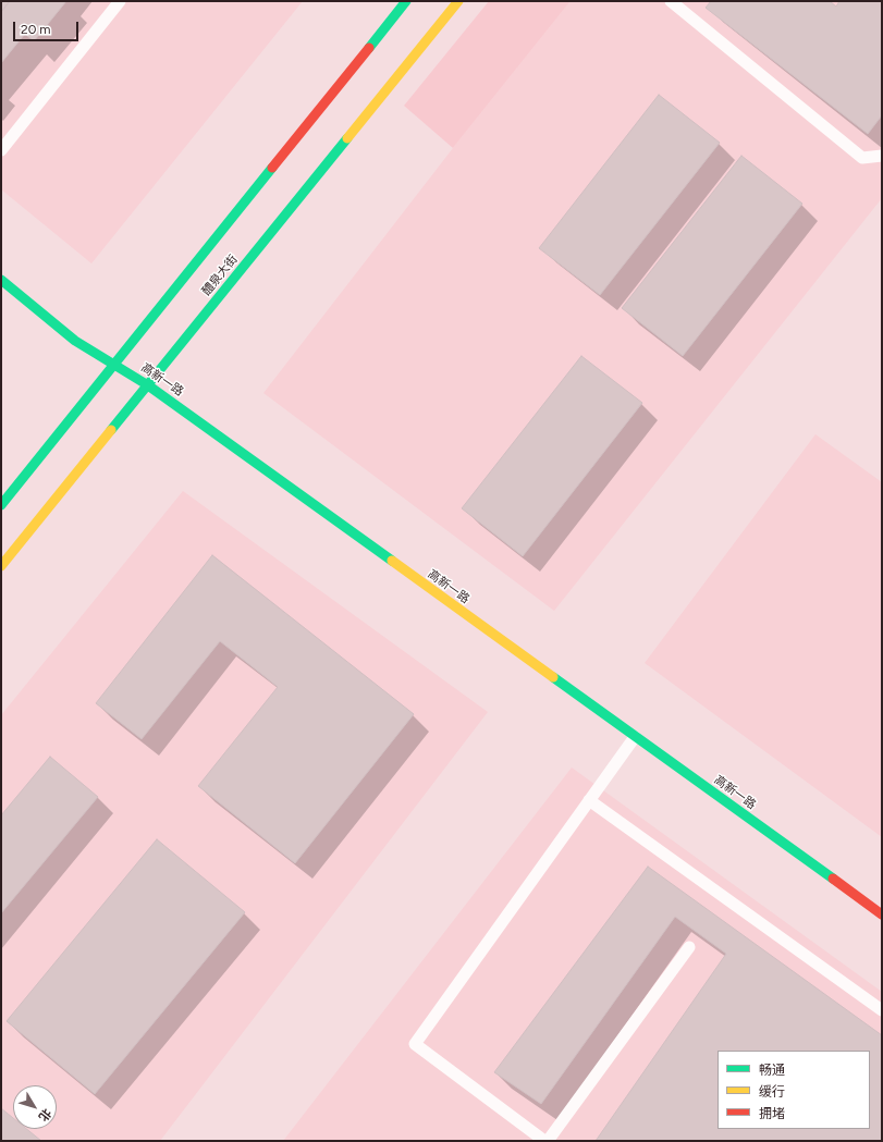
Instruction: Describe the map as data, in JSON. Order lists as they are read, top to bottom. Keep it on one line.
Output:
{"streets":{"main road":["醴泉大街","高新一路"]},"crossings":[["醴泉大街","高新一路"]],"legend":["畅通","缓行","拥堵"],"scale_bar":"20 m","north":"bottom right"}
